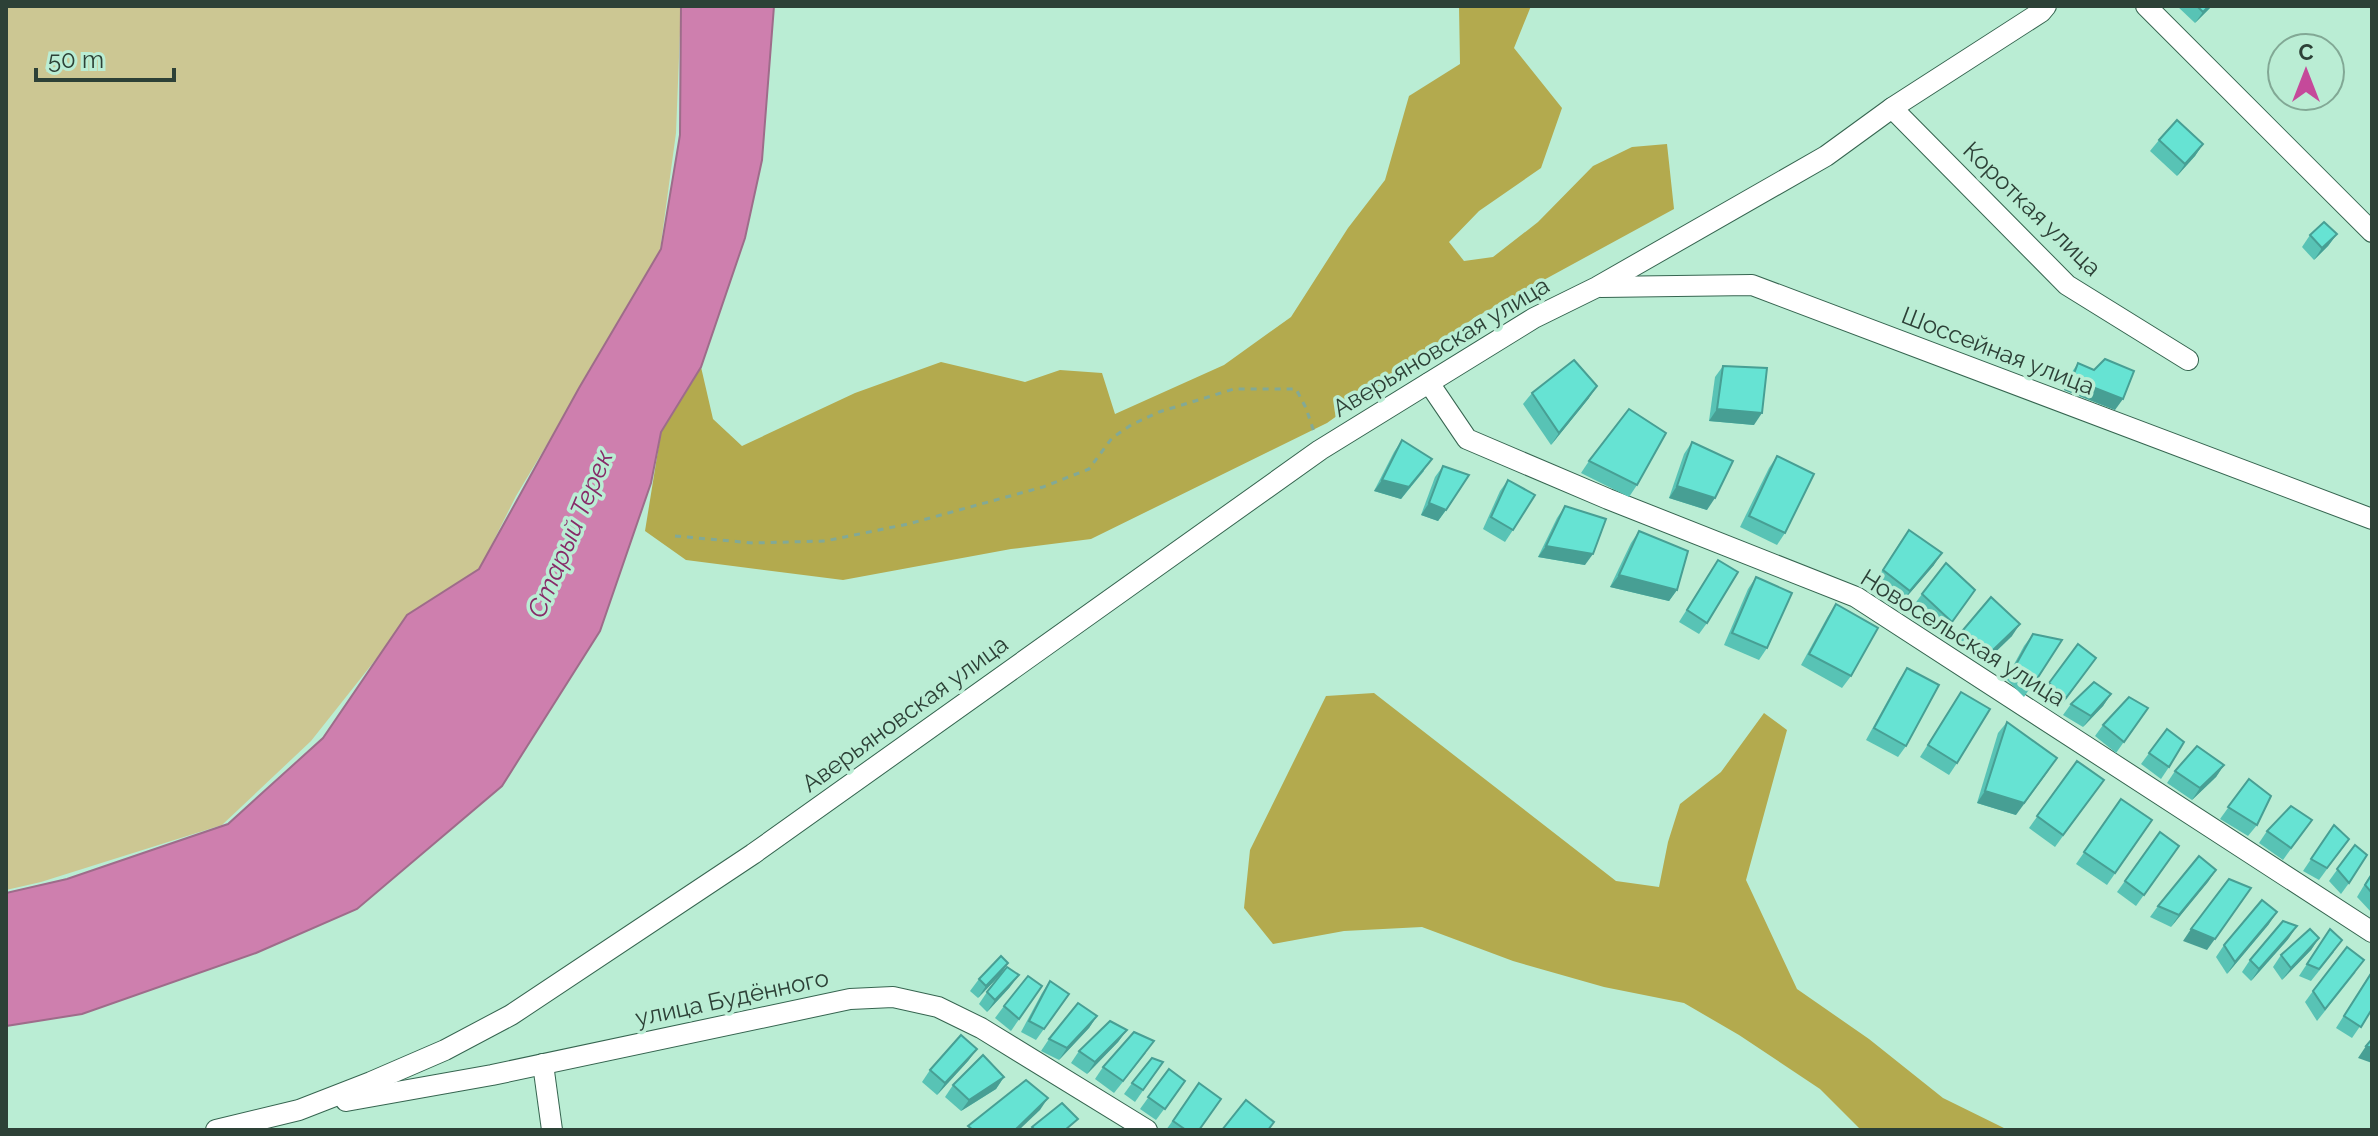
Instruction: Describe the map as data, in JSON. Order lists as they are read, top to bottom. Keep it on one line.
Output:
{"streets":{"street":["Короткая улица","Аверьяновская улица","Шоссейная улица","Новосельская улица","улица Будённого"]},"crossings":[["Короткая улица","Аверьяновская улица"],["Аверьяновская улица","Шоссейная улица"],["Аверьяновская улица","Новосельская улица"],["Аверьяновская улица","улица Будённого"]],"water":["Старый Терек"],"scale_bar":"50 m","north":"top"}
